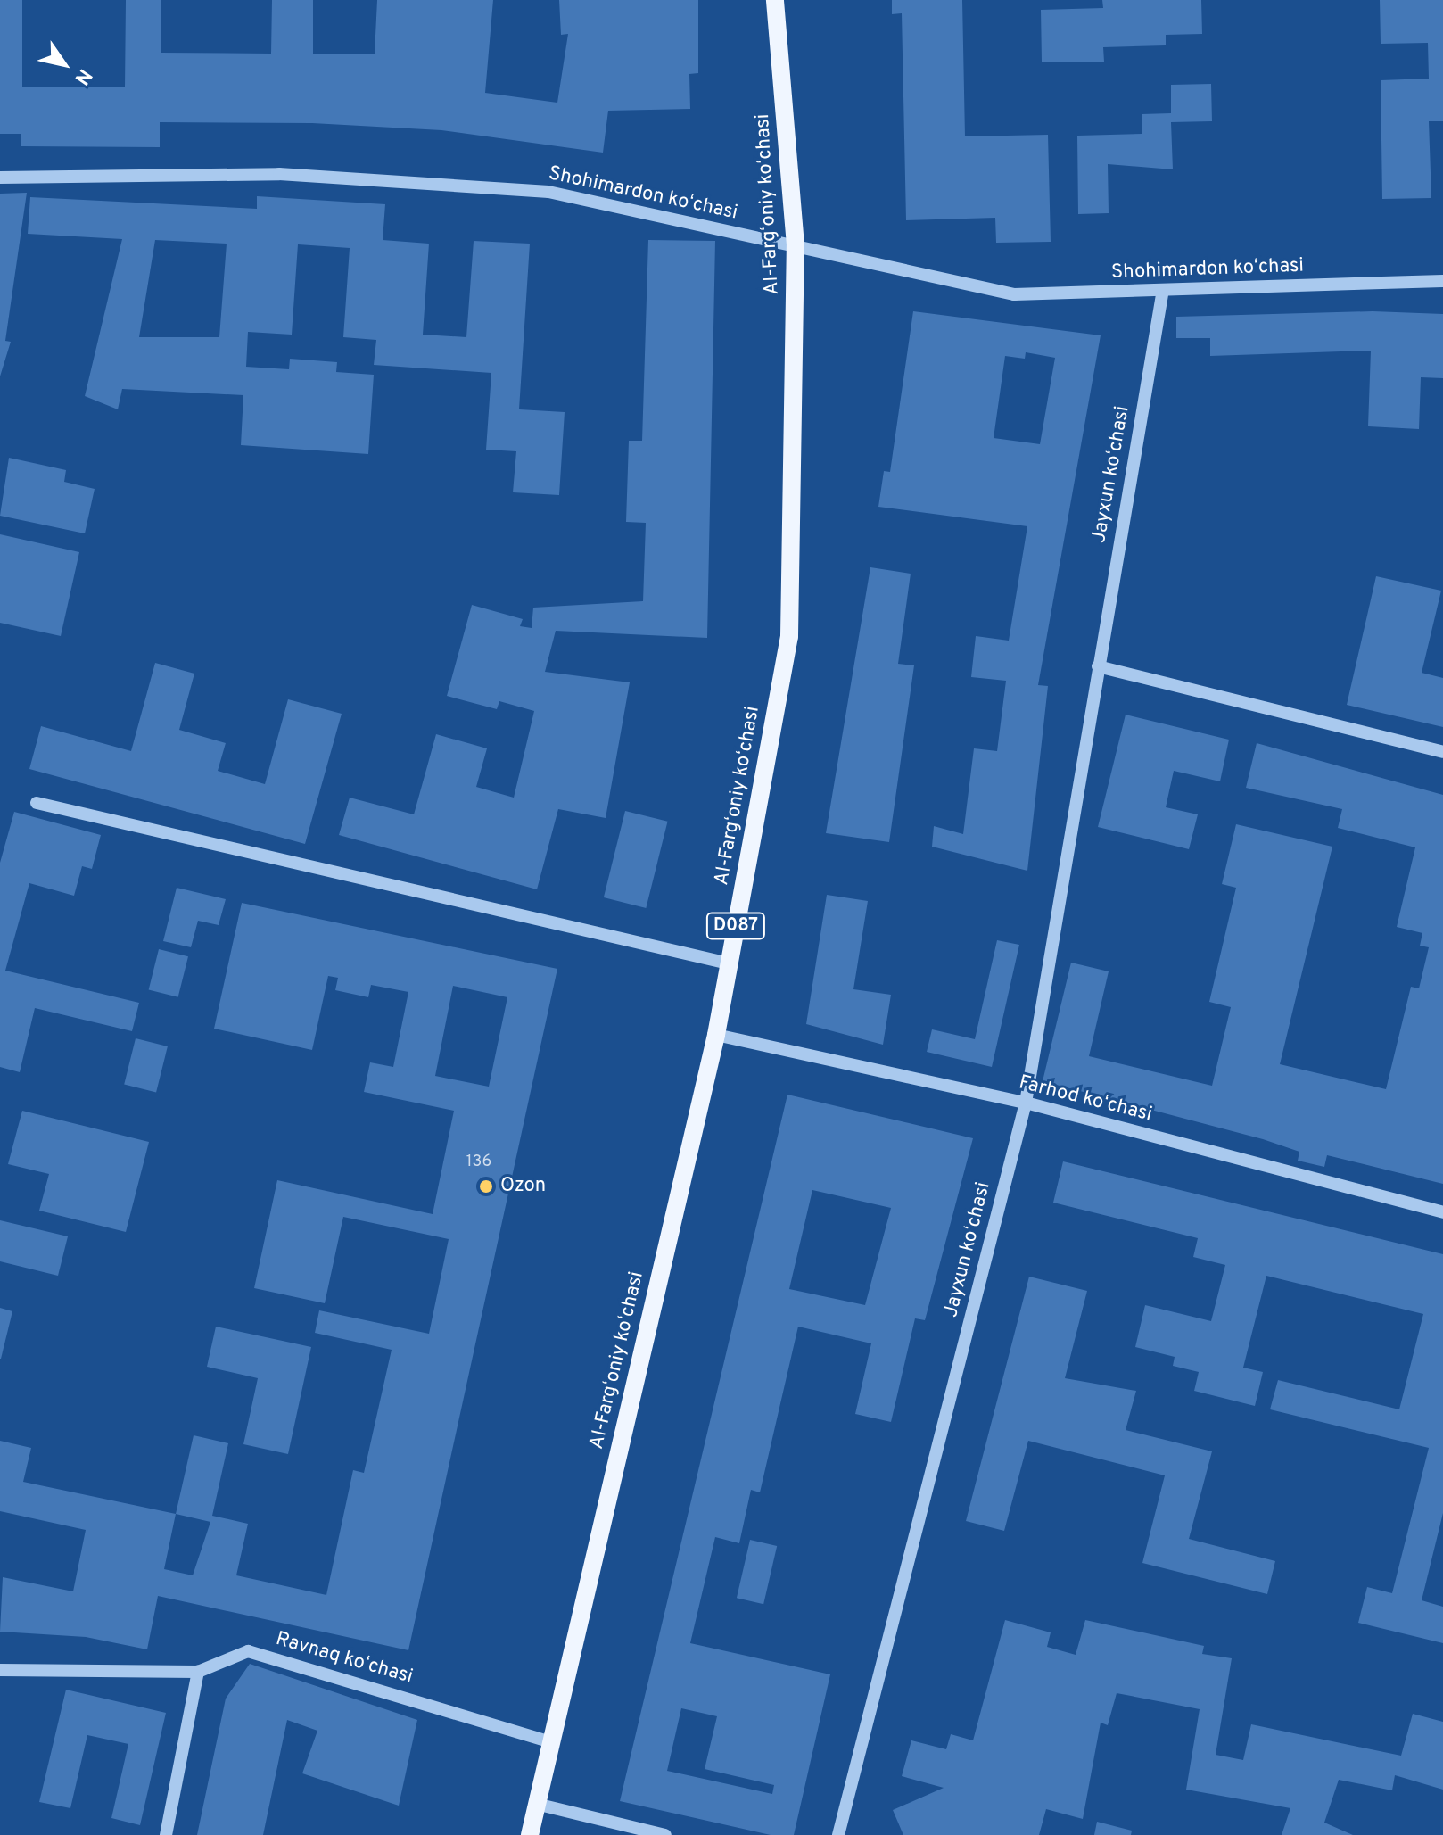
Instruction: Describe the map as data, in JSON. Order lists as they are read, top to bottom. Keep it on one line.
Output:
{"streets":{"main road":["Al-Fargʻoniy koʻchasi","D087"],"street":["Shohimardon koʻchasi","Jayxun koʻchasi","Farhod koʻchasi","Ravnaq koʻchasi"]},"crossings":[["Shohimardon koʻchasi","Al-Fargʻoniy koʻchasi"],["Shohimardon koʻchasi","Jayxun koʻchasi"],["Al-Fargʻoniy koʻchasi","Farhod koʻchasi"],["Al-Fargʻoniy koʻchasi","Ravnaq koʻchasi"],["Jayxun koʻchasi","Farhod koʻchasi"]],"places":["Ozon"],"house_numbers":["136"],"north":"bottom right"}
